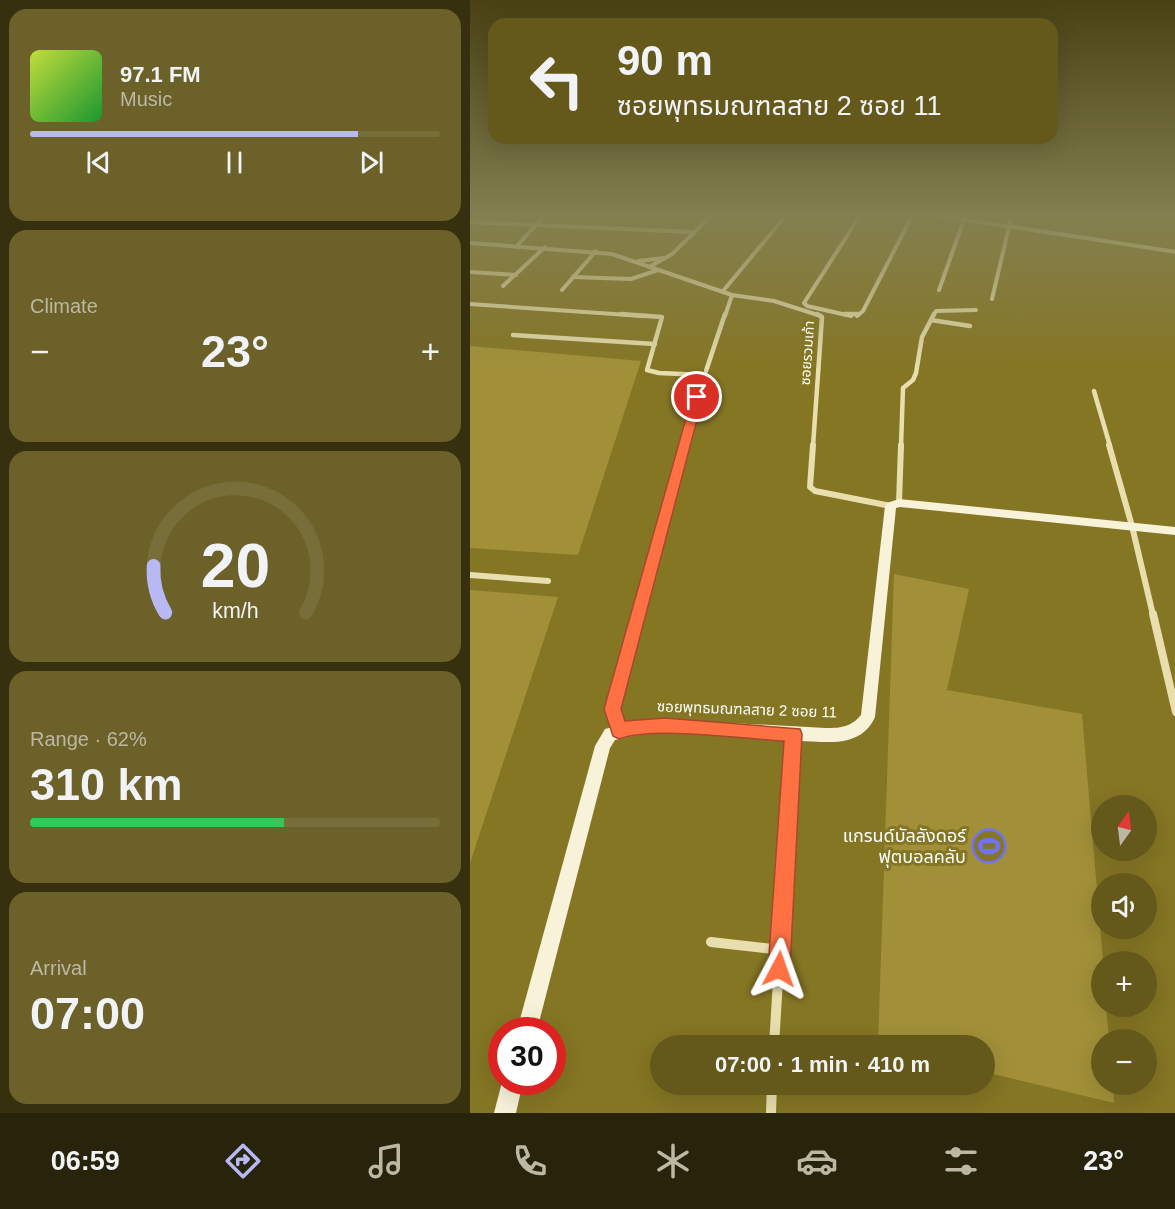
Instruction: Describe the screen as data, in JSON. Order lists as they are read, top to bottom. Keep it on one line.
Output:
{"streets":{"street":["ซอยรวมเก้า","ซอยพุทธมณฑลสาย 2 ซอย 11"]},"crossings":[["ซอยรวมเก้า","ซอยพุทธมณฑลสาย 2 ซอย 11"]],"places":{"sports":["แกรนด์บัลลังดอร์ ฟุตบอลคลับ"]},"north":"top","page":{"turn":["90 m","ซอยพุทธมณฑลสาย 2 ซอย 11"],"song":["97.1 FM","Music"],"tile":["Climate",["Range · 62%","310 km"],["Arrival","07:00"]],"heat":["−","23°","+"],"map_buttons":["+","−"],"limit":"30","trip":"07:00 · 1 min · 410 m","tabs":["06:59","23°"],"gauge":["20","km/h"]}}
